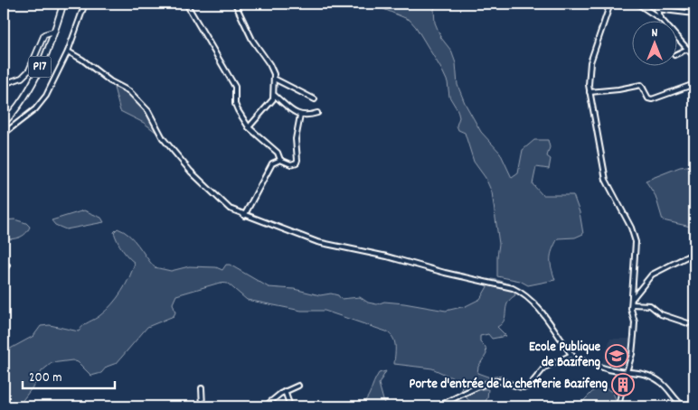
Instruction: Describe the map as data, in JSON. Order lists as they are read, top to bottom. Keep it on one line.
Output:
{"streets":{"main road":["P17"]},"places":{"school or university":["Ecole Publique de Bazifeng"],"building":["Porte d'entrée de la chefferie Bazifeng"]},"scale_bar":"200 m","north":"top"}
